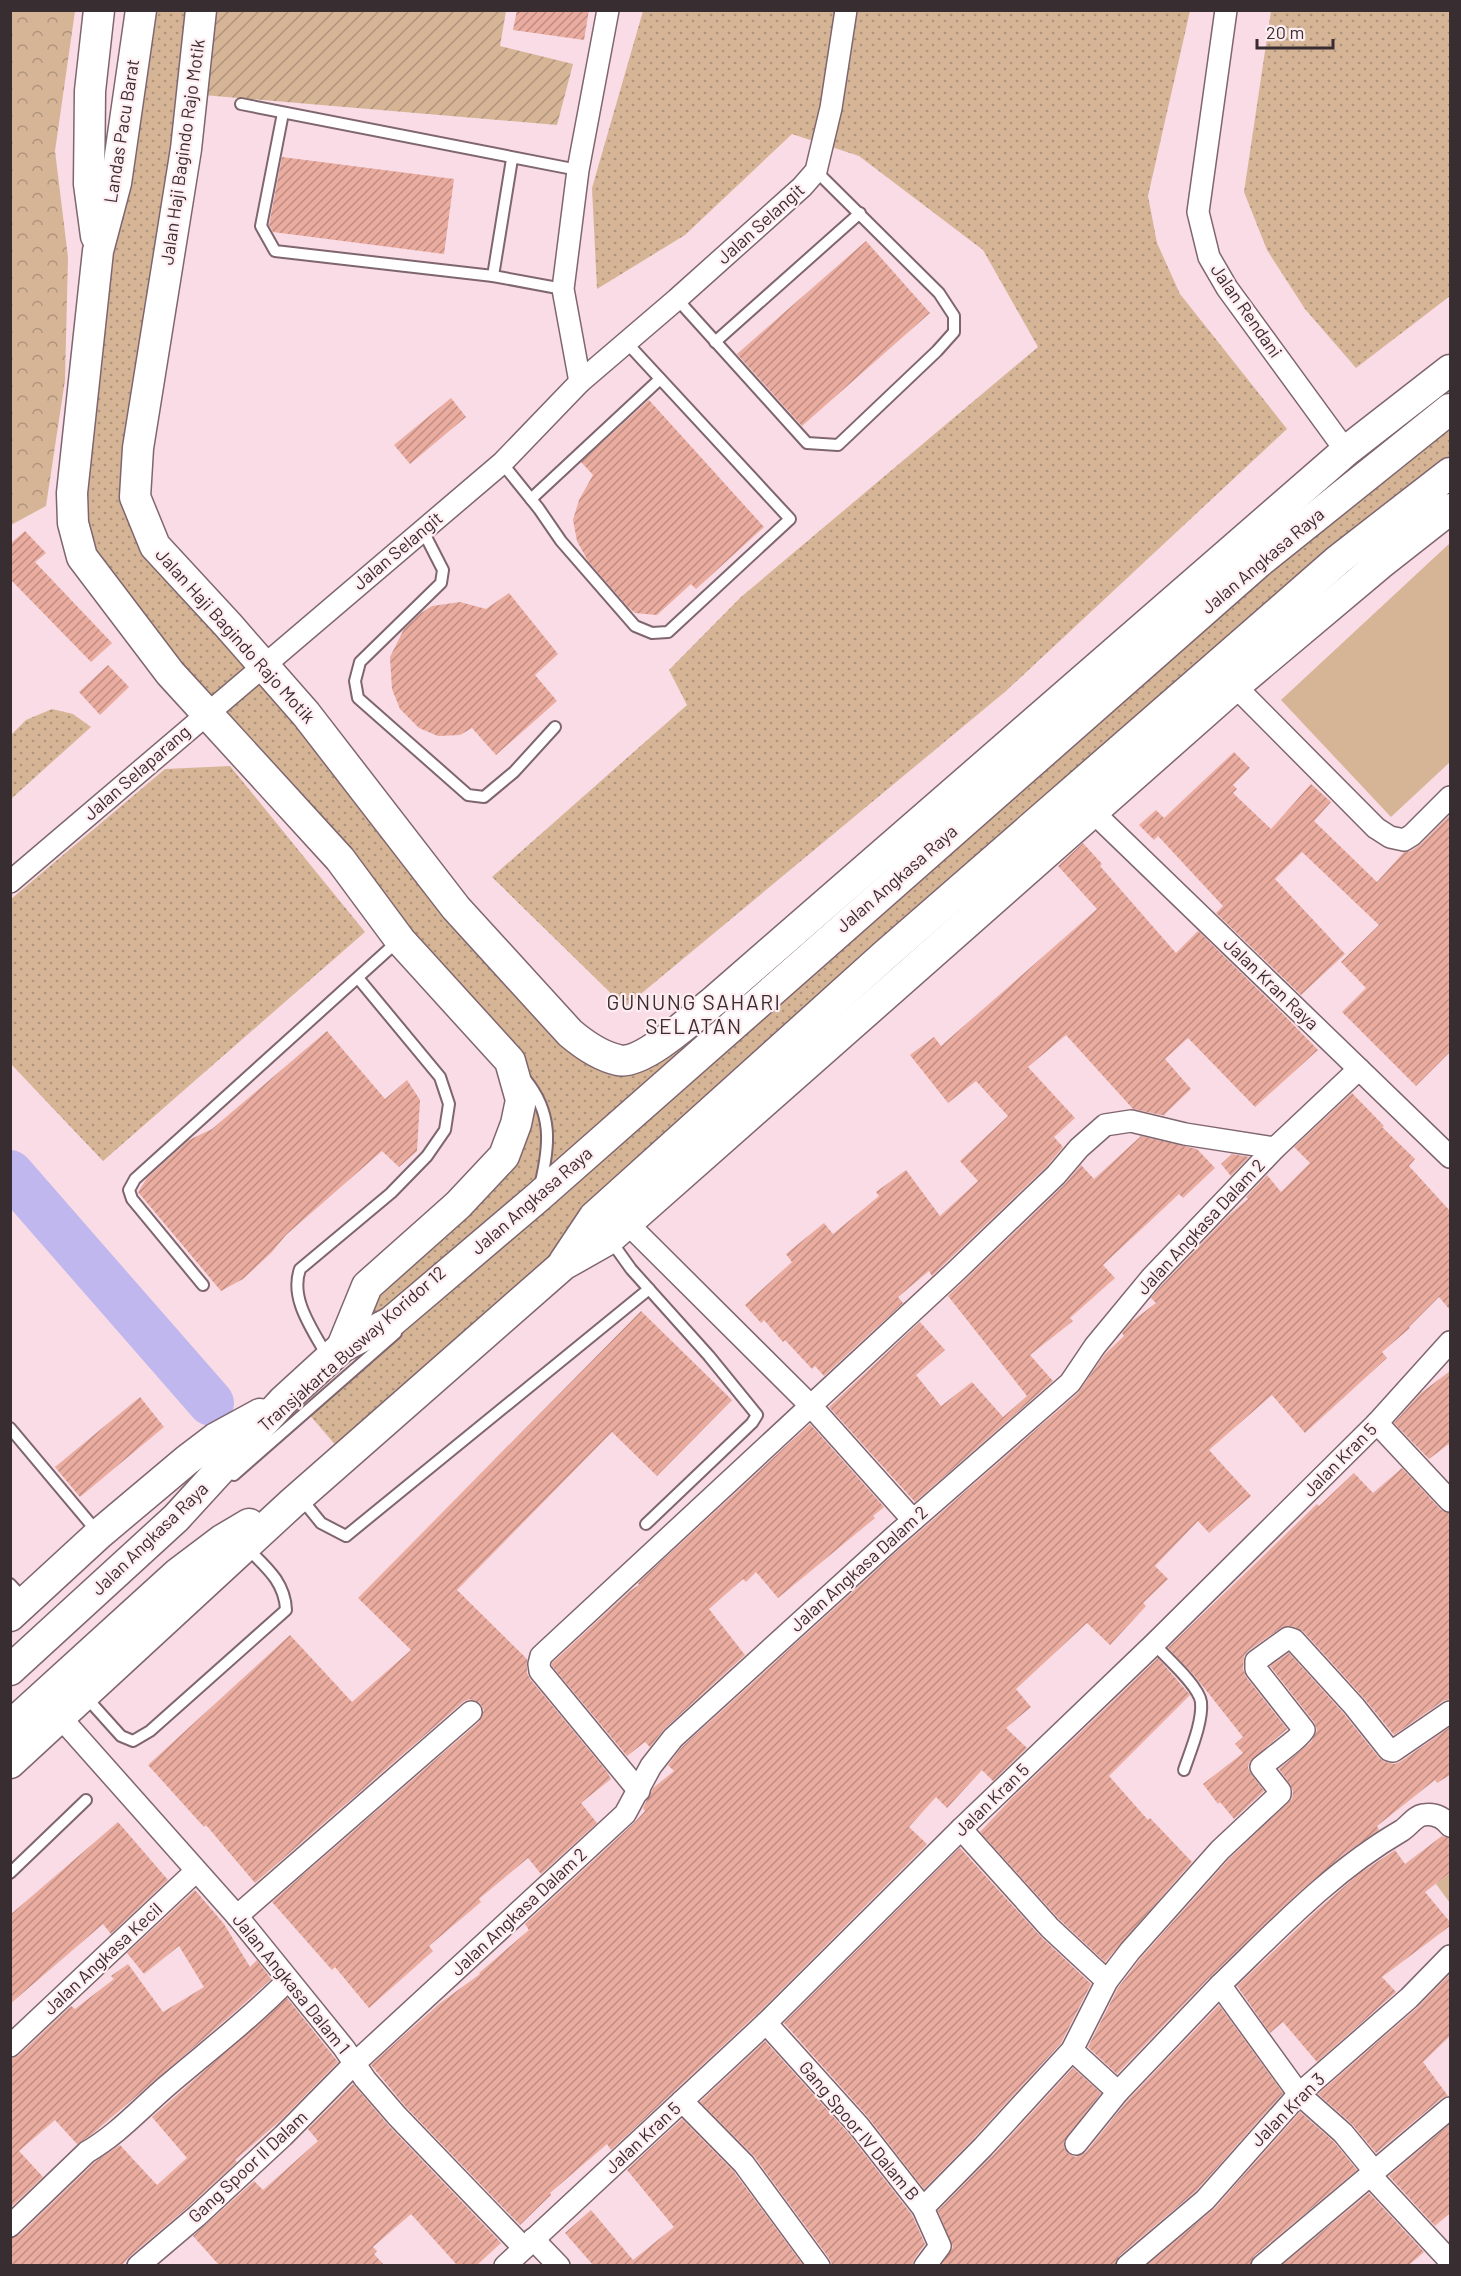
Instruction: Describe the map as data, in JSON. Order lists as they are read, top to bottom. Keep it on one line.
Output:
{"streets":{"main road":["Landas Pacu Barat","Jalan Haji Bagindo Rajo Motik","Jalan Angkasa Raya"],"street":["Jalan Selangit","Jalan Rendani","Jalan Selaparang","Jalan Kran Raya","Jalan Angkasa Dalam 2","Jalan Kran 5","Jalan Angkasa Kecil","Jalan Angkasa Dalam 1","Jalan Kran 3","Gang Spoor IV Dalam B","Gang Spoor II Dalam"],"lane":["Transjakarta Busway Koridor 12"]},"crossings":[["Jalan Haji Bagindo Rajo Motik","Jalan Selangit"],["Jalan Haji Bagindo Rajo Motik","Jalan Angkasa Raya"],["Jalan Haji Bagindo Rajo Motik","Jalan Selaparang"],["Jalan Selangit","Jalan Selaparang"],["Jalan Rendani","Jalan Angkasa Raya"],["Jalan Angkasa Raya","Transjakarta Busway Koridor 12"],["Jalan Kran Raya","Jalan Angkasa Dalam 2"],["Jalan Angkasa Dalam 2","Jalan Angkasa Dalam 1"],["Jalan Angkasa Dalam 2","Gang Spoor II Dalam"],["Jalan Kran 5","Jalan Angkasa Dalam 1"],["Jalan Kran 5","Gang Spoor IV Dalam B"],["Jalan Angkasa Kecil","Jalan Angkasa Dalam 1"],["Jalan Angkasa Dalam 1","Gang Spoor II Dalam"]],"districts":["GUNUNG SAHARI SELATAN"],"scale_bar":"20 m"}
